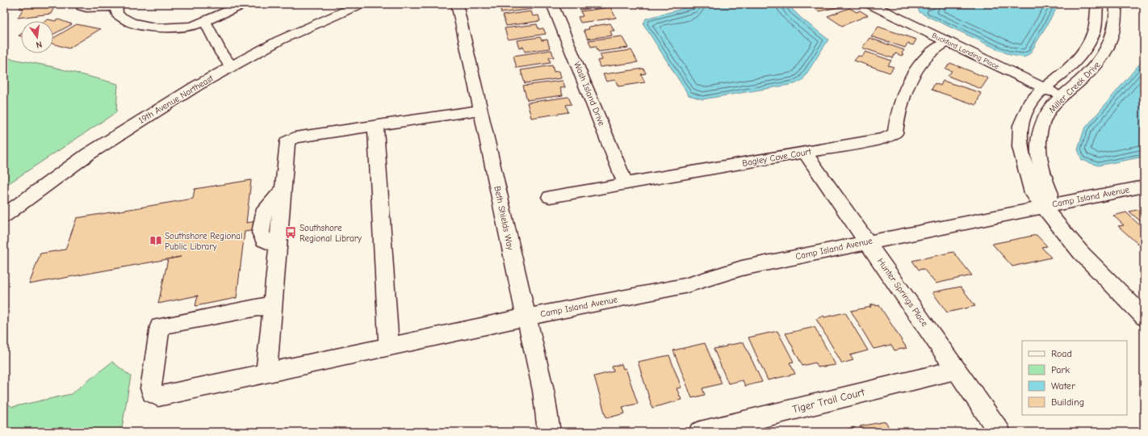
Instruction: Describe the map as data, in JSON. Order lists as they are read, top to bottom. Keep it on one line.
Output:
{"streets":{"street":["Buckford Landing Place","Miller Creek Drive","Wash Island Drive","19th Avenue Northeast","Bagley Cove Court","Camp Island Avenue","Beth Shields Way","Hunter Springs Place","Tiger Trail Court"]},"crossings":[["Buckford Landing Place","Miller Creek Drive"],["Buckford Landing Place","Bagley Cove Court"],["Miller Creek Drive","Camp Island Avenue"],["Wash Island Drive","Bagley Cove Court"],["Bagley Cove Court","Hunter Springs Place"],["Camp Island Avenue","Beth Shields Way"],["Camp Island Avenue","Hunter Springs Place"],["Hunter Springs Place","Tiger Trail Court"]],"places":{"bus stop":["Southshore Regional Library"],"library":["Southshore Regional Public Library"]},"legend":["Road","Park","Water","Building"],"north":"bottom"}
